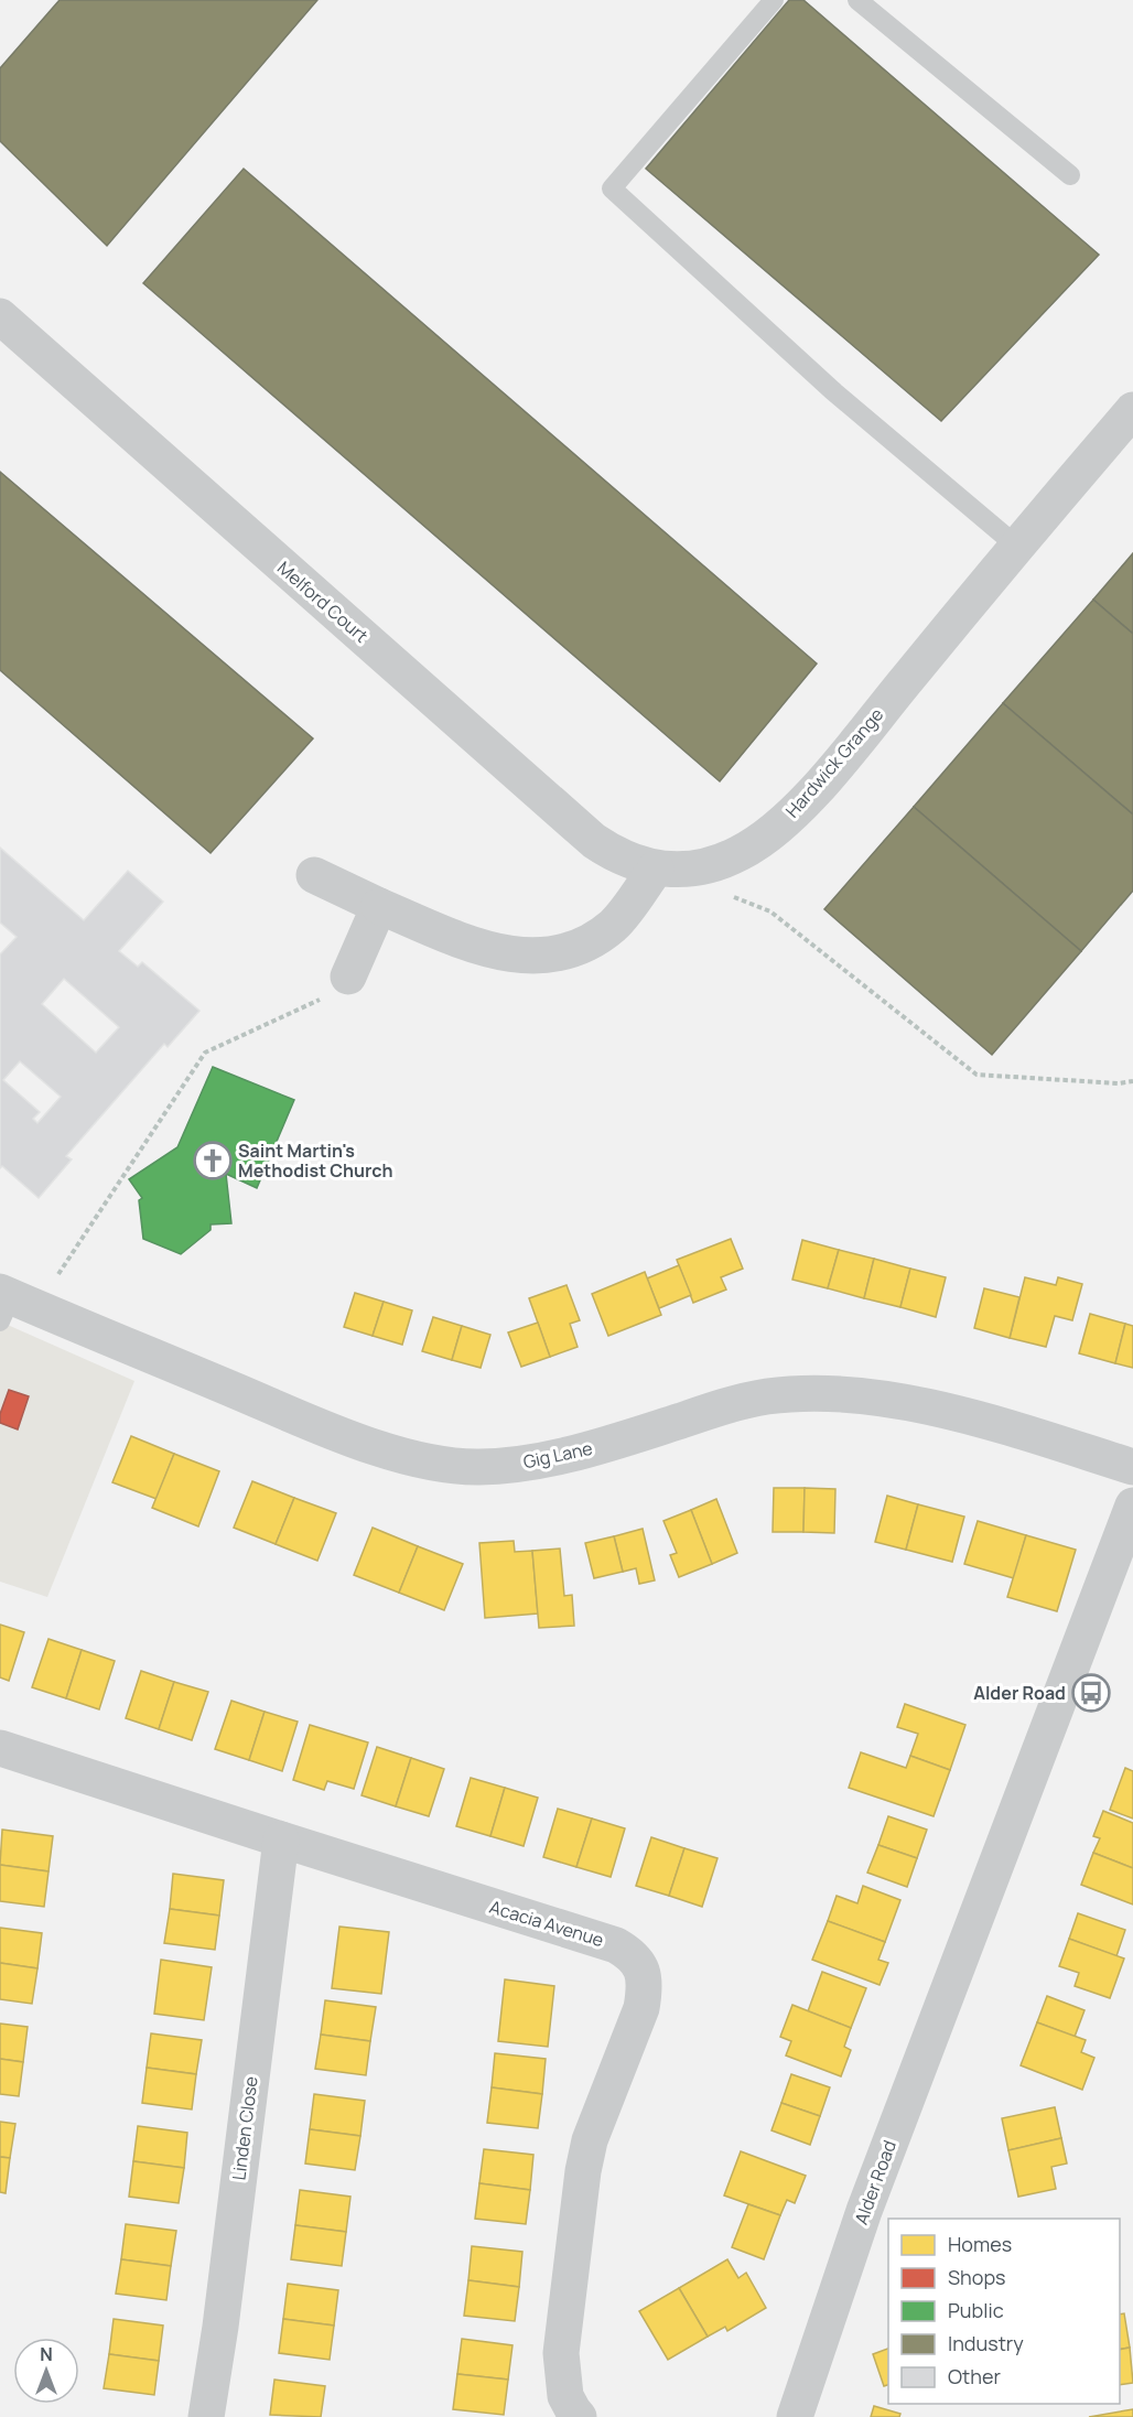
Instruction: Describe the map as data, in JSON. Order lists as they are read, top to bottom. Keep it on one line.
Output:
{"streets":{"street":["Melford Court","Hardwick Grange","Gig Lane","Acacia Avenue","Linden Close","Alder Road"]},"crossings":[["Melford Court","Hardwick Grange"],["Acacia Avenue","Linden Close"]],"places":{"church":["Saint Martin's Methodist Church"],"bus stop":["Alder Road"]},"legend":["Homes","Shops","Public","Industry","Other"],"north":"top"}
